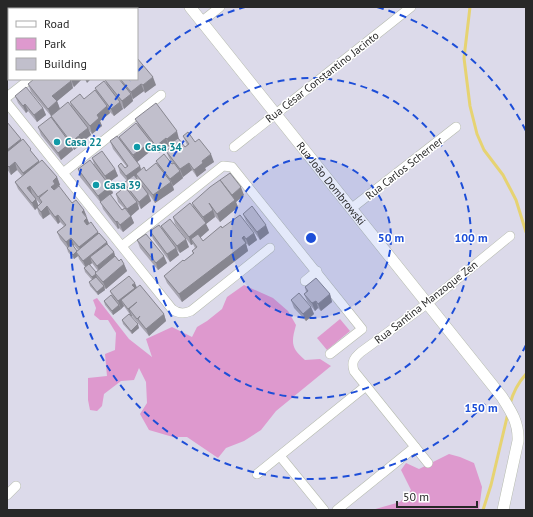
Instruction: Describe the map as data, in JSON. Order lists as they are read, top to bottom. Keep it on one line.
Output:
{"streets":{"street":["Rua César Constantino Jacinto","Rua Carlos Scherner","Rua João Dombrowski","Rua Santina Manzoque Zen"]},"crossings":[["Rua César Constantino Jacinto","Rua João Dombrowski"],["Rua Carlos Scherner","Rua João Dombrowski"],["Rua João Dombrowski","Rua Santina Manzoque Zen"]],"places":["Casa 22","Casa 34","Casa 39"],"legend":["Road","Park","Building"],"scale_bar":"50 m","rings":["50 m","100 m","150 m"]}
